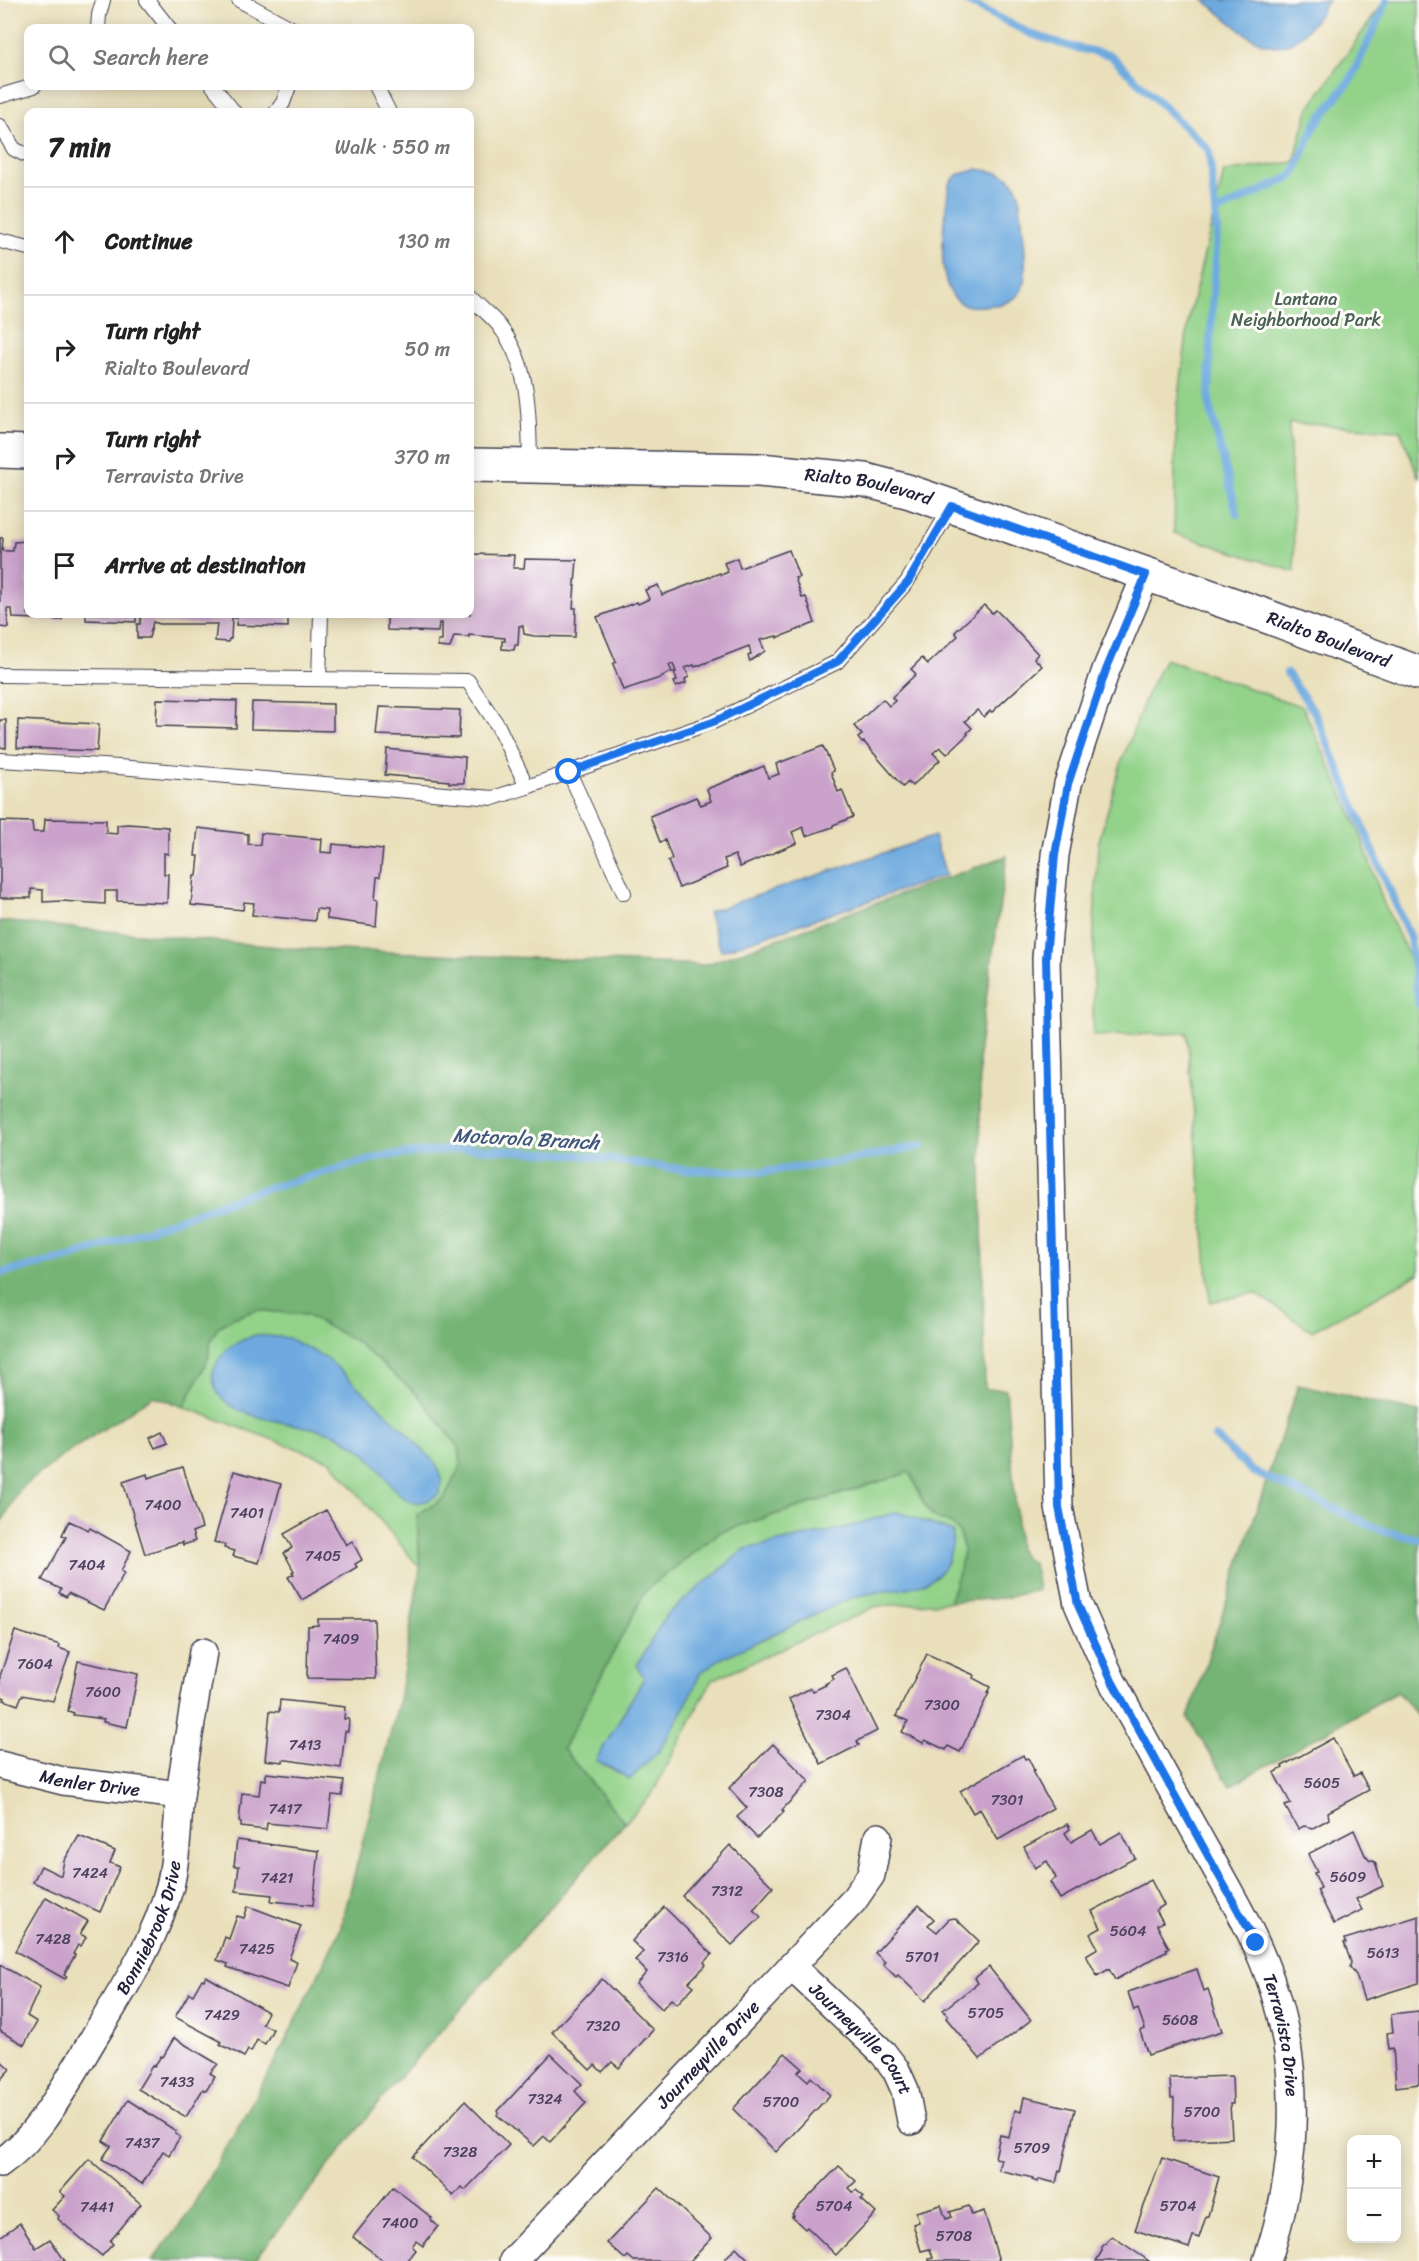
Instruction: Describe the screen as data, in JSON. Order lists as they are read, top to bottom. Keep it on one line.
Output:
{"streets":{"street":["Rialto Boulevard","Menler Drive","Bonniebrook Drive","Terravista Drive","Journeyville Court","Journeyville Drive"]},"crossings":[["Rialto Boulevard","Terravista Drive"],["Menler Drive","Bonniebrook Drive"],["Journeyville Court","Journeyville Drive"]],"water":["Motorola Branch"],"parks":["Lantana Neighborhood Park"],"house_numbers":["7400","7401","7405","7404","7409","7604","7600","7300","7304","7413","5605","7308","7301","7417","7424","5609","7421","7312","5604","7428","7425","5613","7316","5701","5705","7429","5608","7320","7433","7324","5700","5700","7437","5709","7328","5704","5704","7441","7400","5708"],"page":{"search":"Search here","heading":["7 min","Walk · 550 m"],"list":[["Continue","130 m"],["Turn right","Rialto Boulevard","50 m"],["Turn right","Terravista Drive","370 m"],"Arrive at destination"],"map_buttons":["+","−"]}}
